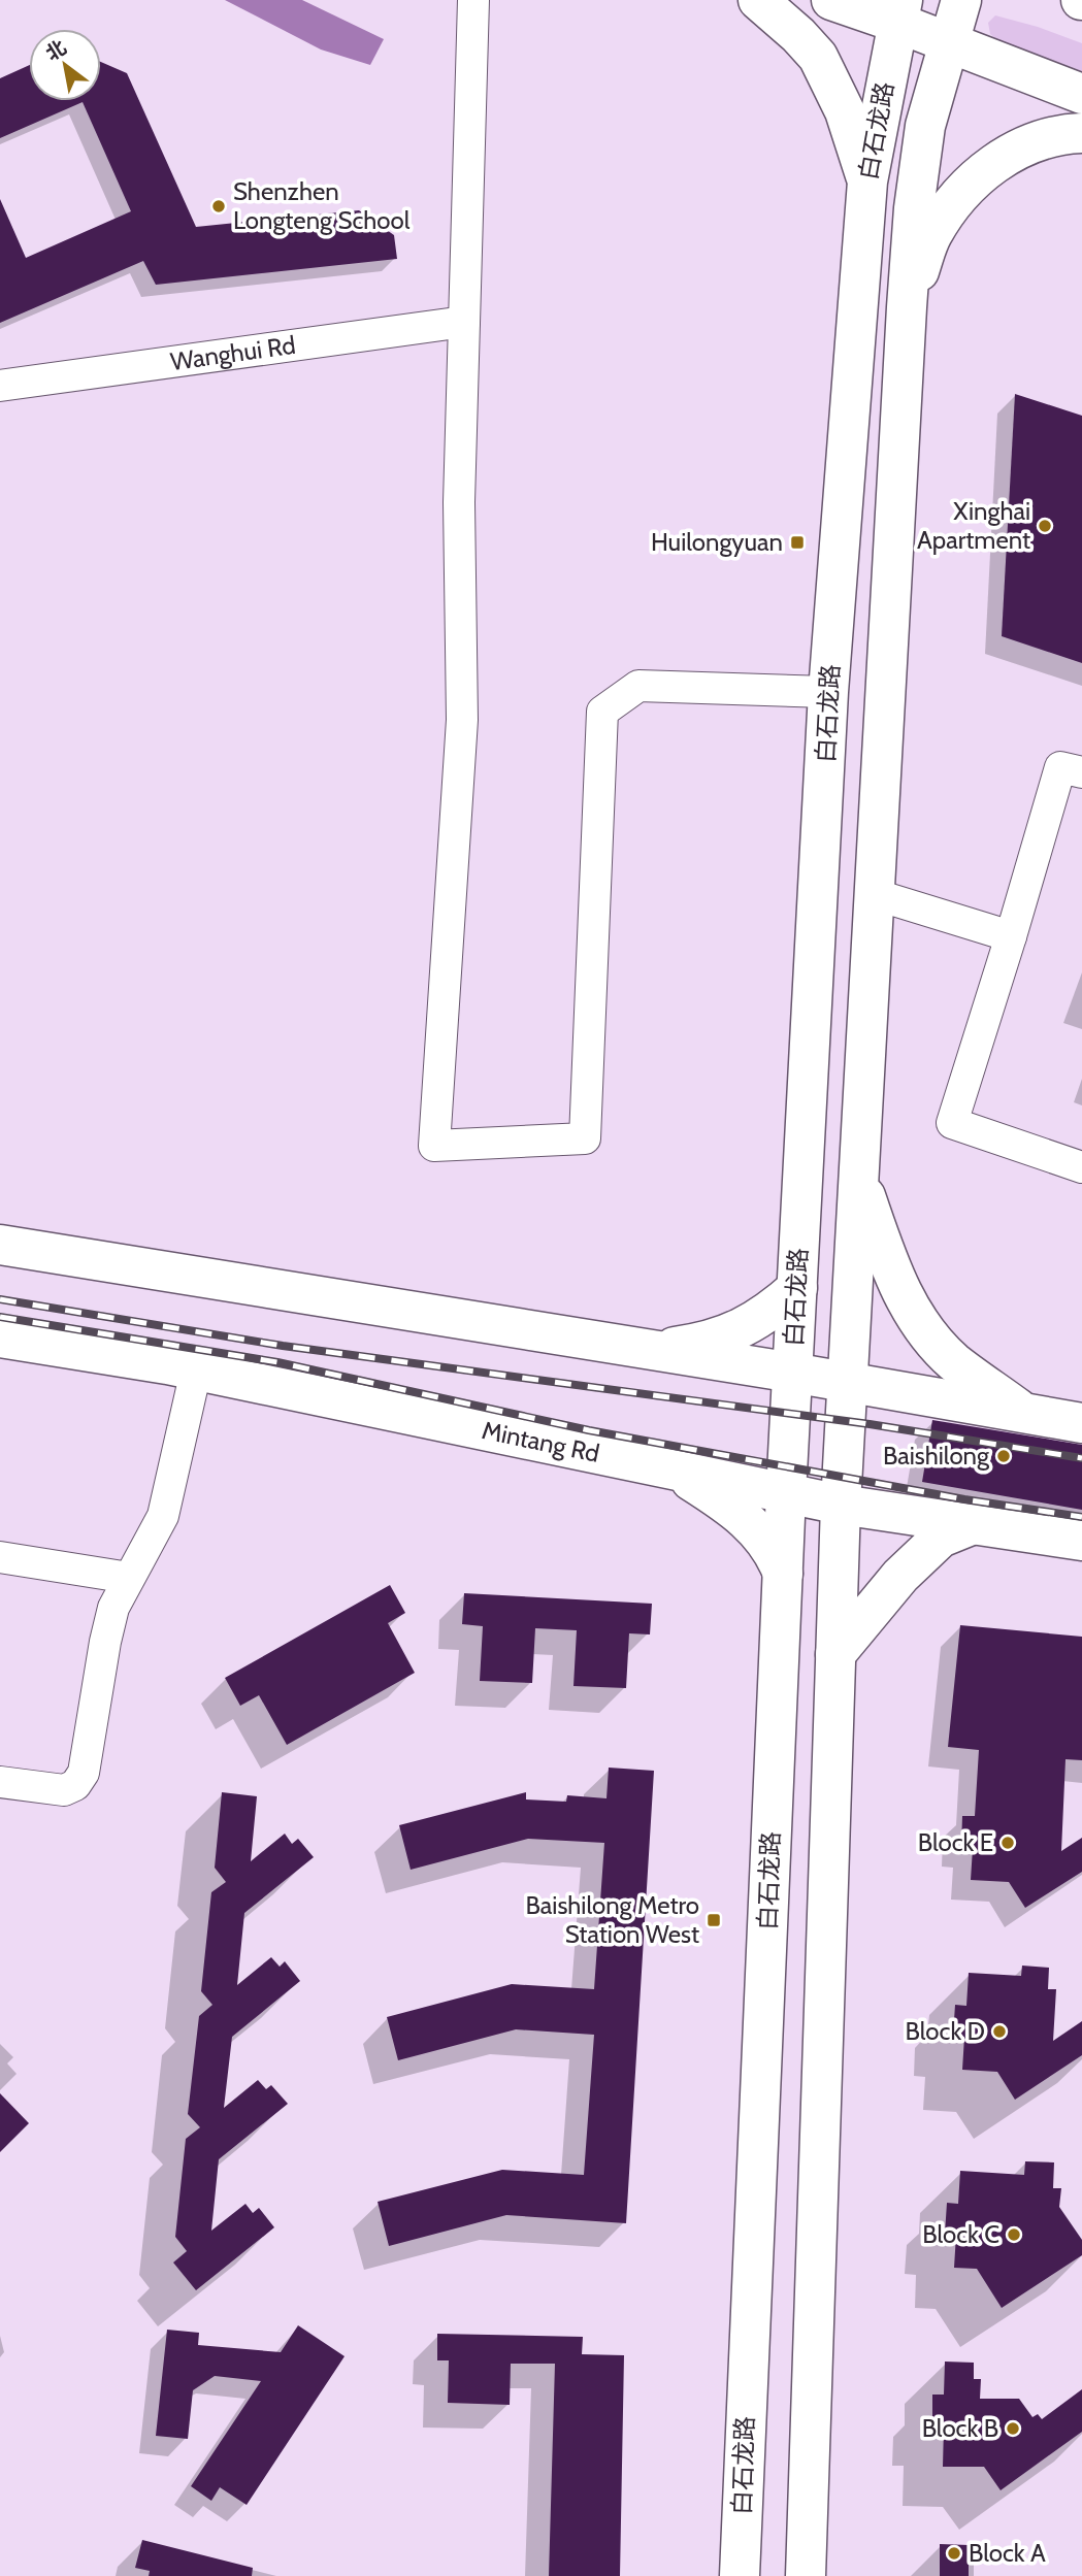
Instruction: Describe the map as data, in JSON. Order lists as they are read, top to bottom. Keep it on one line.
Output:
{"streets":{"main road":["白石龙路","Mintang Rd"],"street":["Wanghui Rd"]},"crossings":[["白石龙路","Mintang Rd"]],"places":{"other":["Shenzhen Longteng School","Xinghai Apartment","Baishilong","Block E","Block D","Block C","Block B","Block A"],"transit":["Huilongyuan","Baishilong Metro Station West"]},"north":"top left"}
